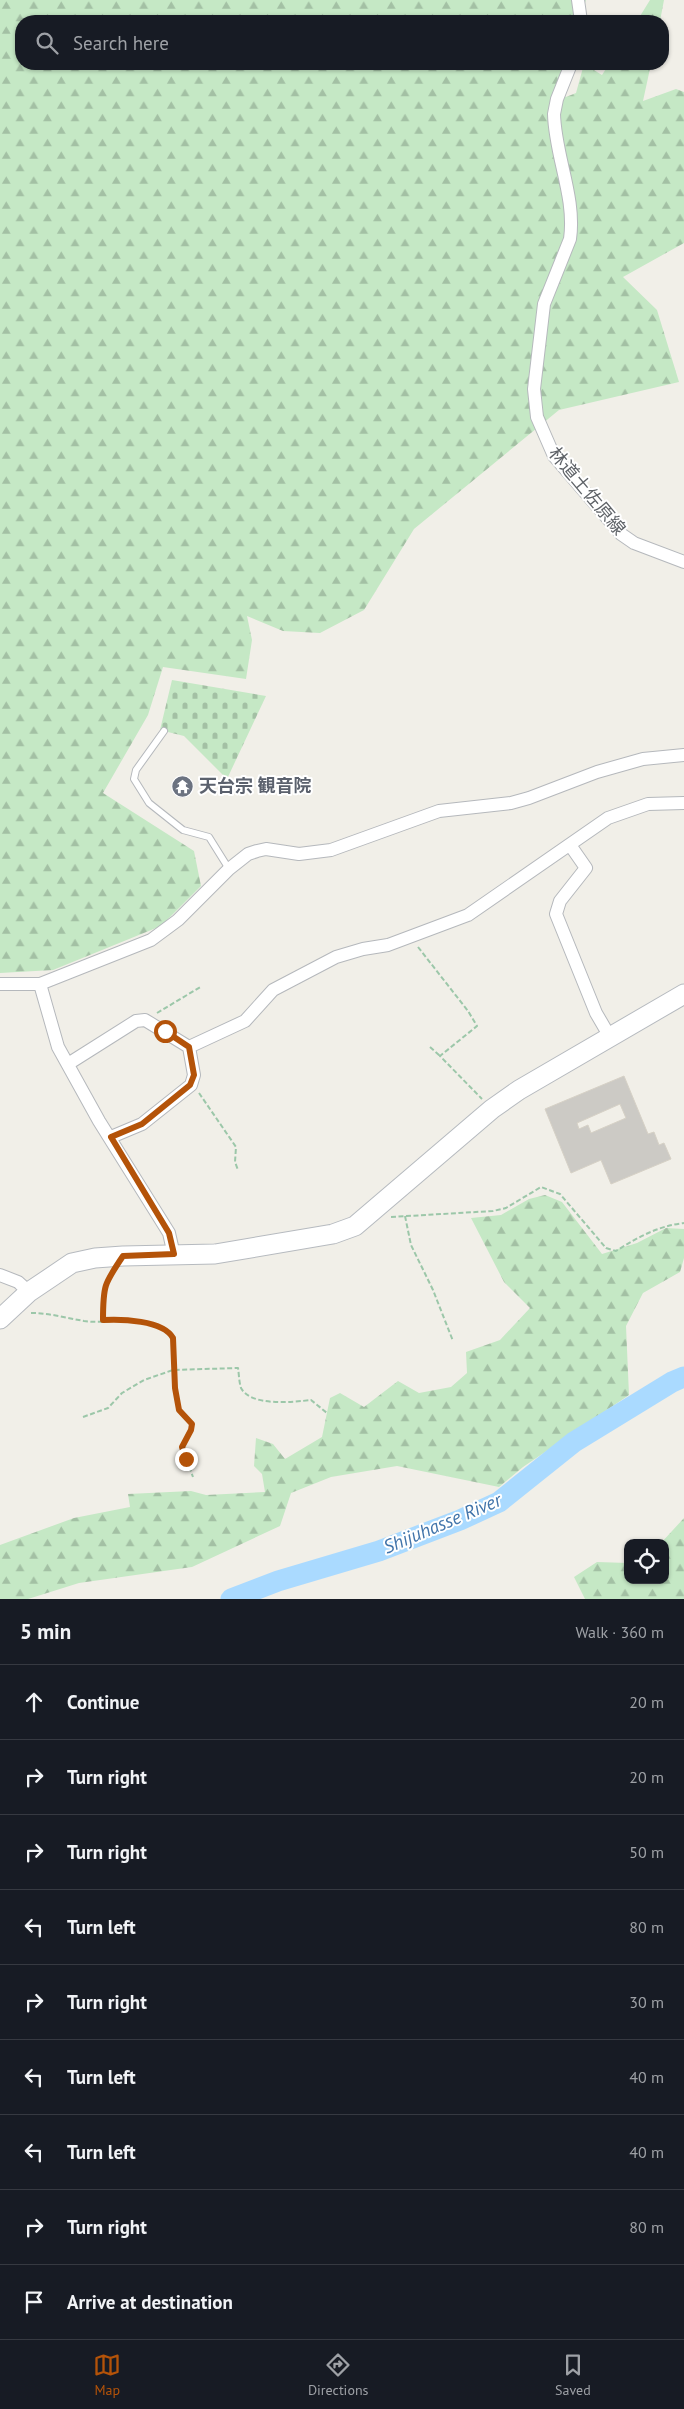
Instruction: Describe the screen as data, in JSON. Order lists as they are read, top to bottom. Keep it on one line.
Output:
{"streets":{"street":["林道土佐原線"]},"water":["Shijuhasse River"],"places":{"temple":["天台宗 観音院"]},"page":{"search":"Search here","heading":["5 min","Walk · 360 m"],"list":[["Continue","20 m"],["Turn right","20 m"],["Turn right","50 m"],["Turn left","80 m"],["Turn right","30 m"],["Turn left","40 m"],["Turn left","40 m"],["Turn right","80 m"],"Arrive at destination"],"nav":["Map","Directions","Saved"]}}
